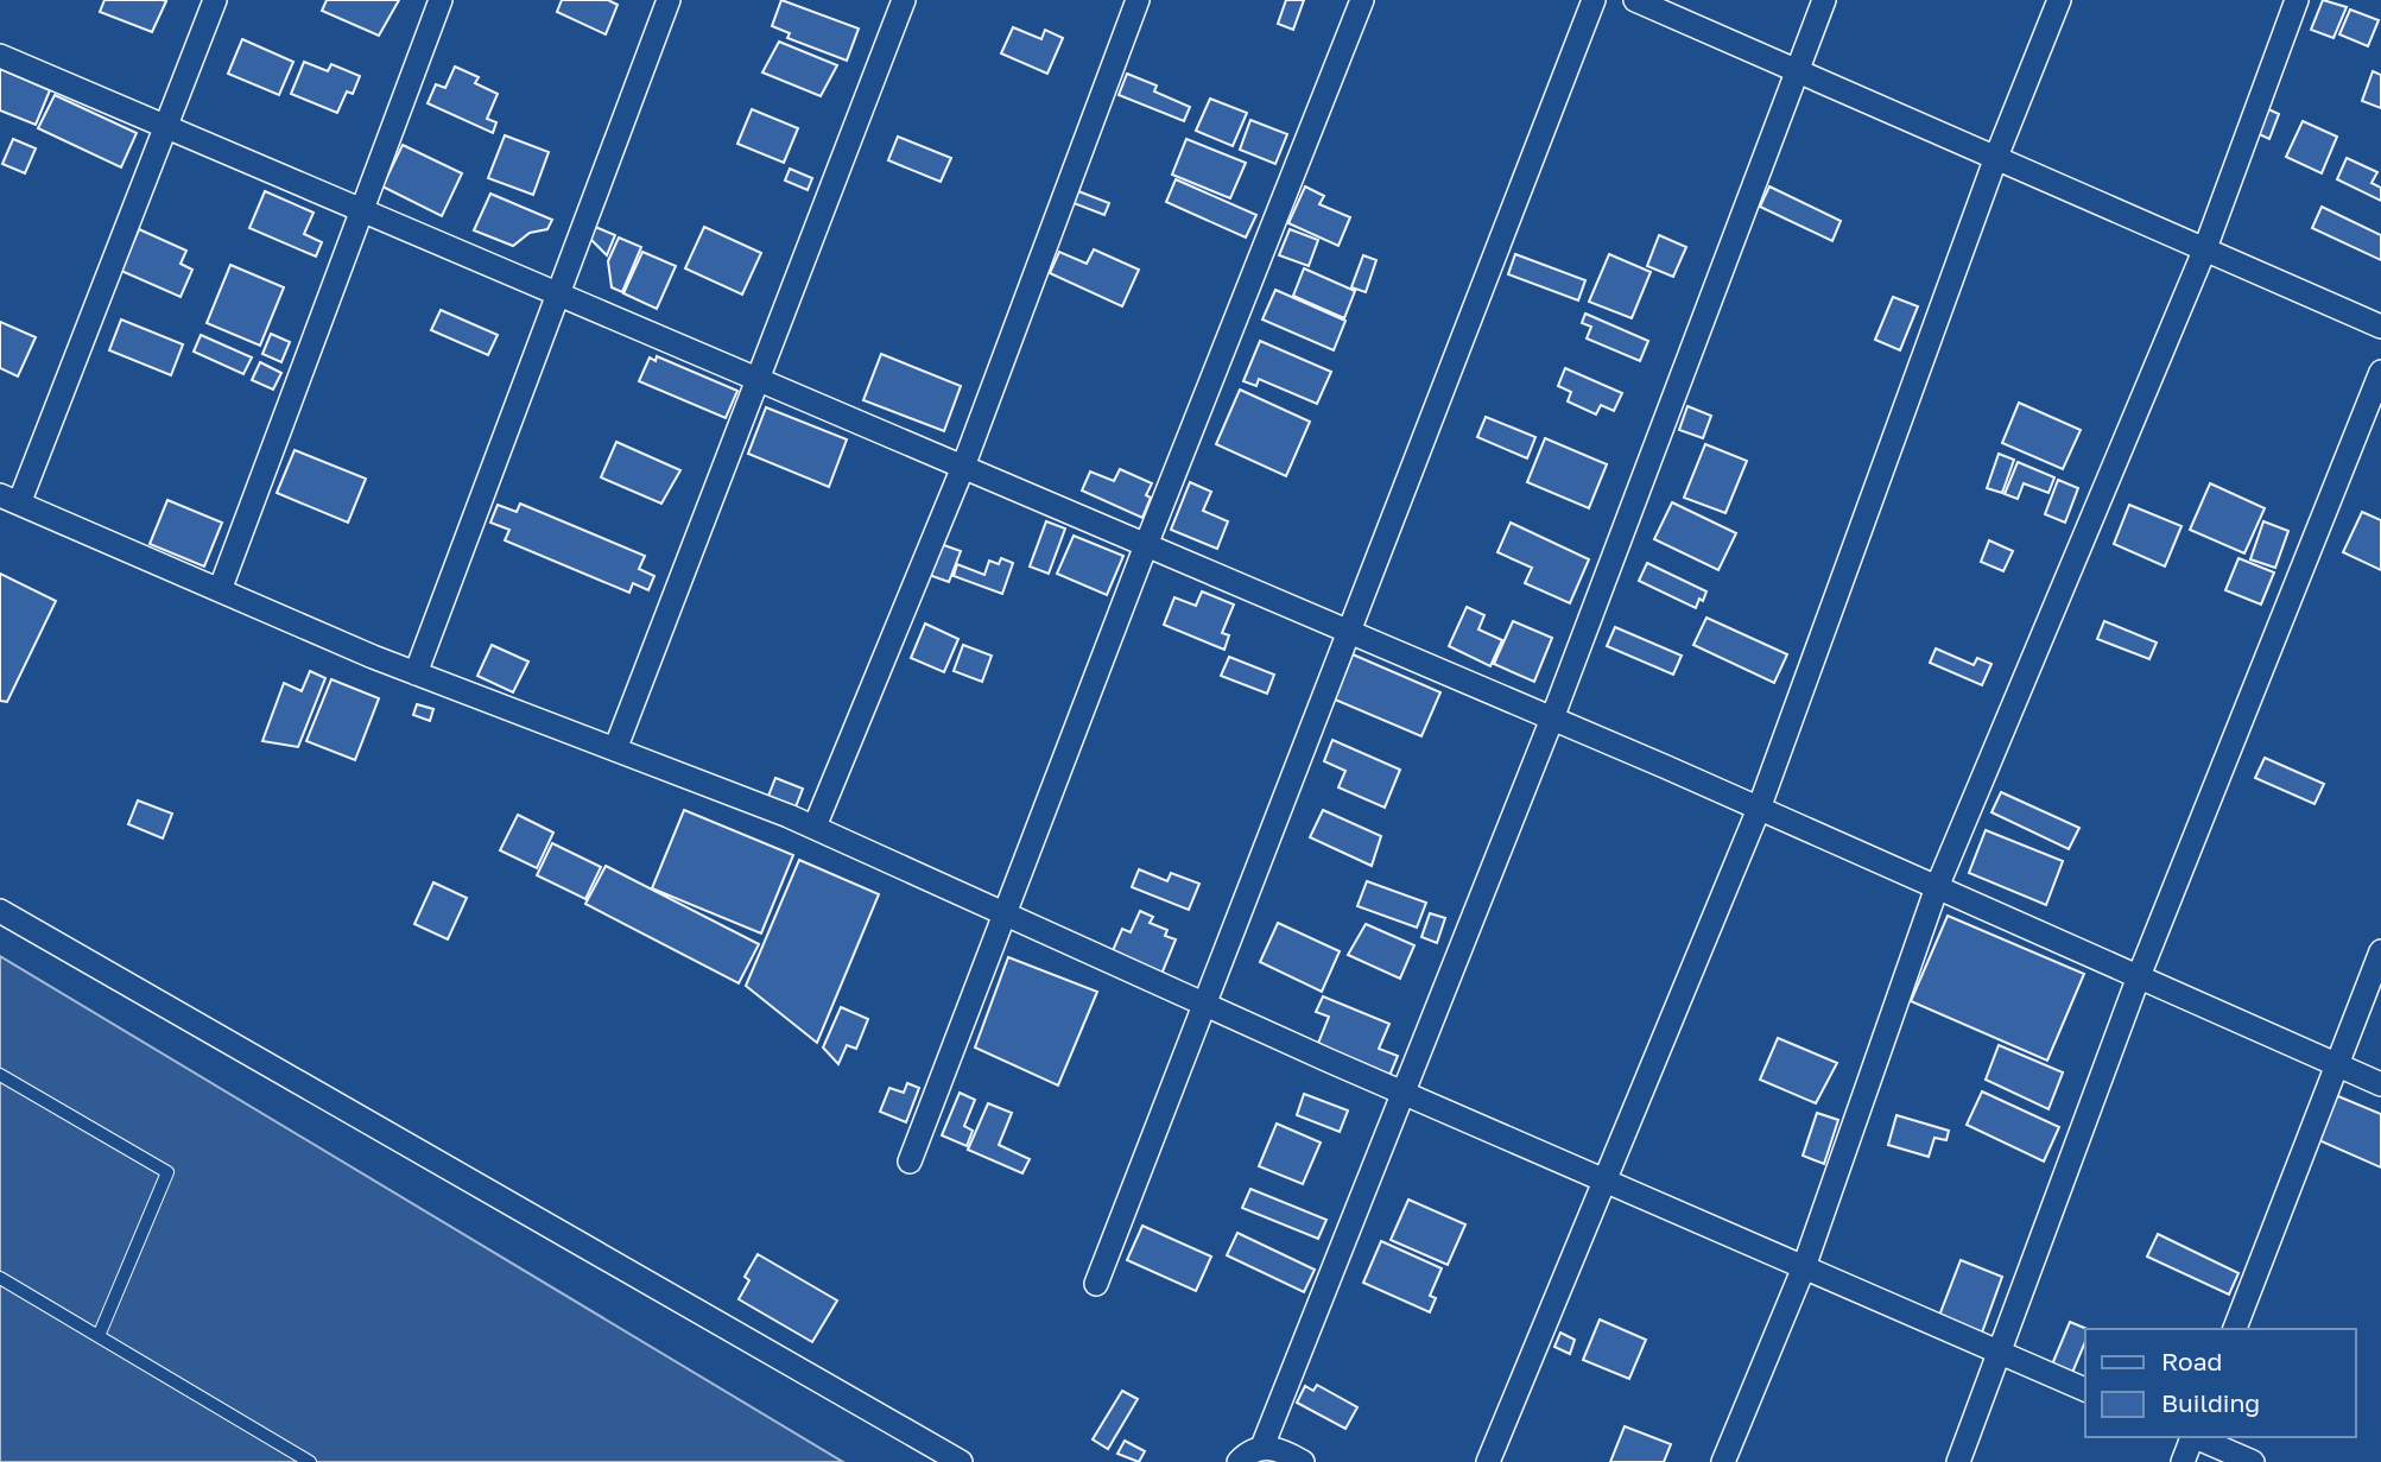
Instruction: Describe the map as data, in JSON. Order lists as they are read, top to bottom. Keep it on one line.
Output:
{"legend":["Road","Building"]}
